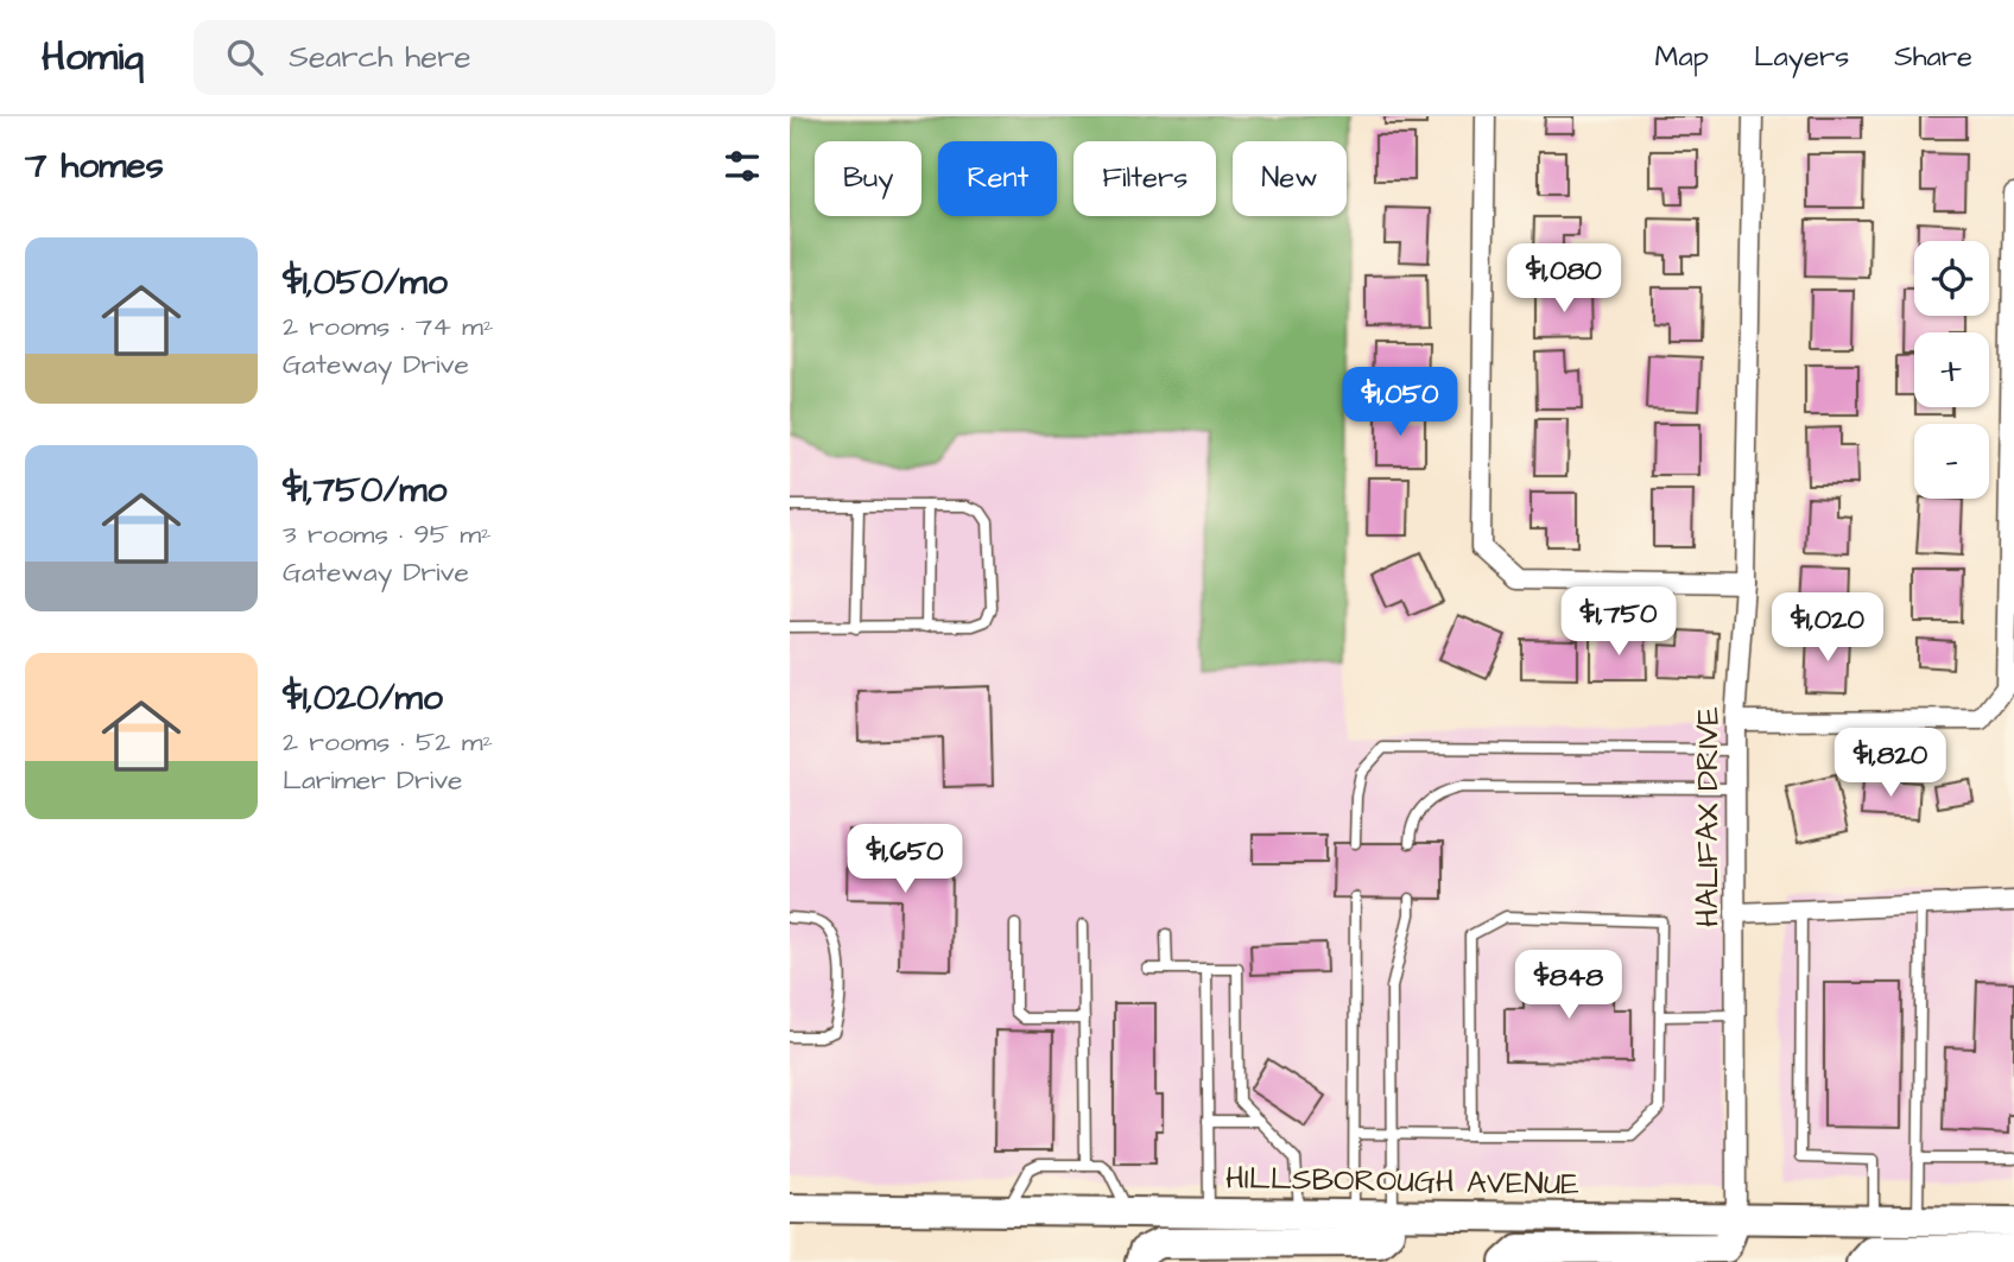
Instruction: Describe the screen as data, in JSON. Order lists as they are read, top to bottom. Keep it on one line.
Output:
{"streets":{"main road":["HILLSBOROUGH AVENUE"],"street":["HALIFAX DRIVE"]},"crossings":[["HALIFAX DRIVE","HILLSBOROUGH AVENUE"]],"page":{"header":"Homiq","search":"Search here","nav":["Map","Layers","Share"],"heading":"7 homes","chip":["Buy","Rent","Filters","New"],"list":[{"name":"$1,050/mo","note":"2 rooms · 74 m² · Gateway Drive"},{"name":"$1,750/mo","note":"3 rooms · 95 m² · Gateway Drive"},{"name":"$1,020/mo","note":"2 rooms · 52 m² · Larimer Drive"}],"map_buttons":["+","−"],"price":["$1,080","$1,050","$1,750","$1,020","$1,820","$1,650","$848"]}}
